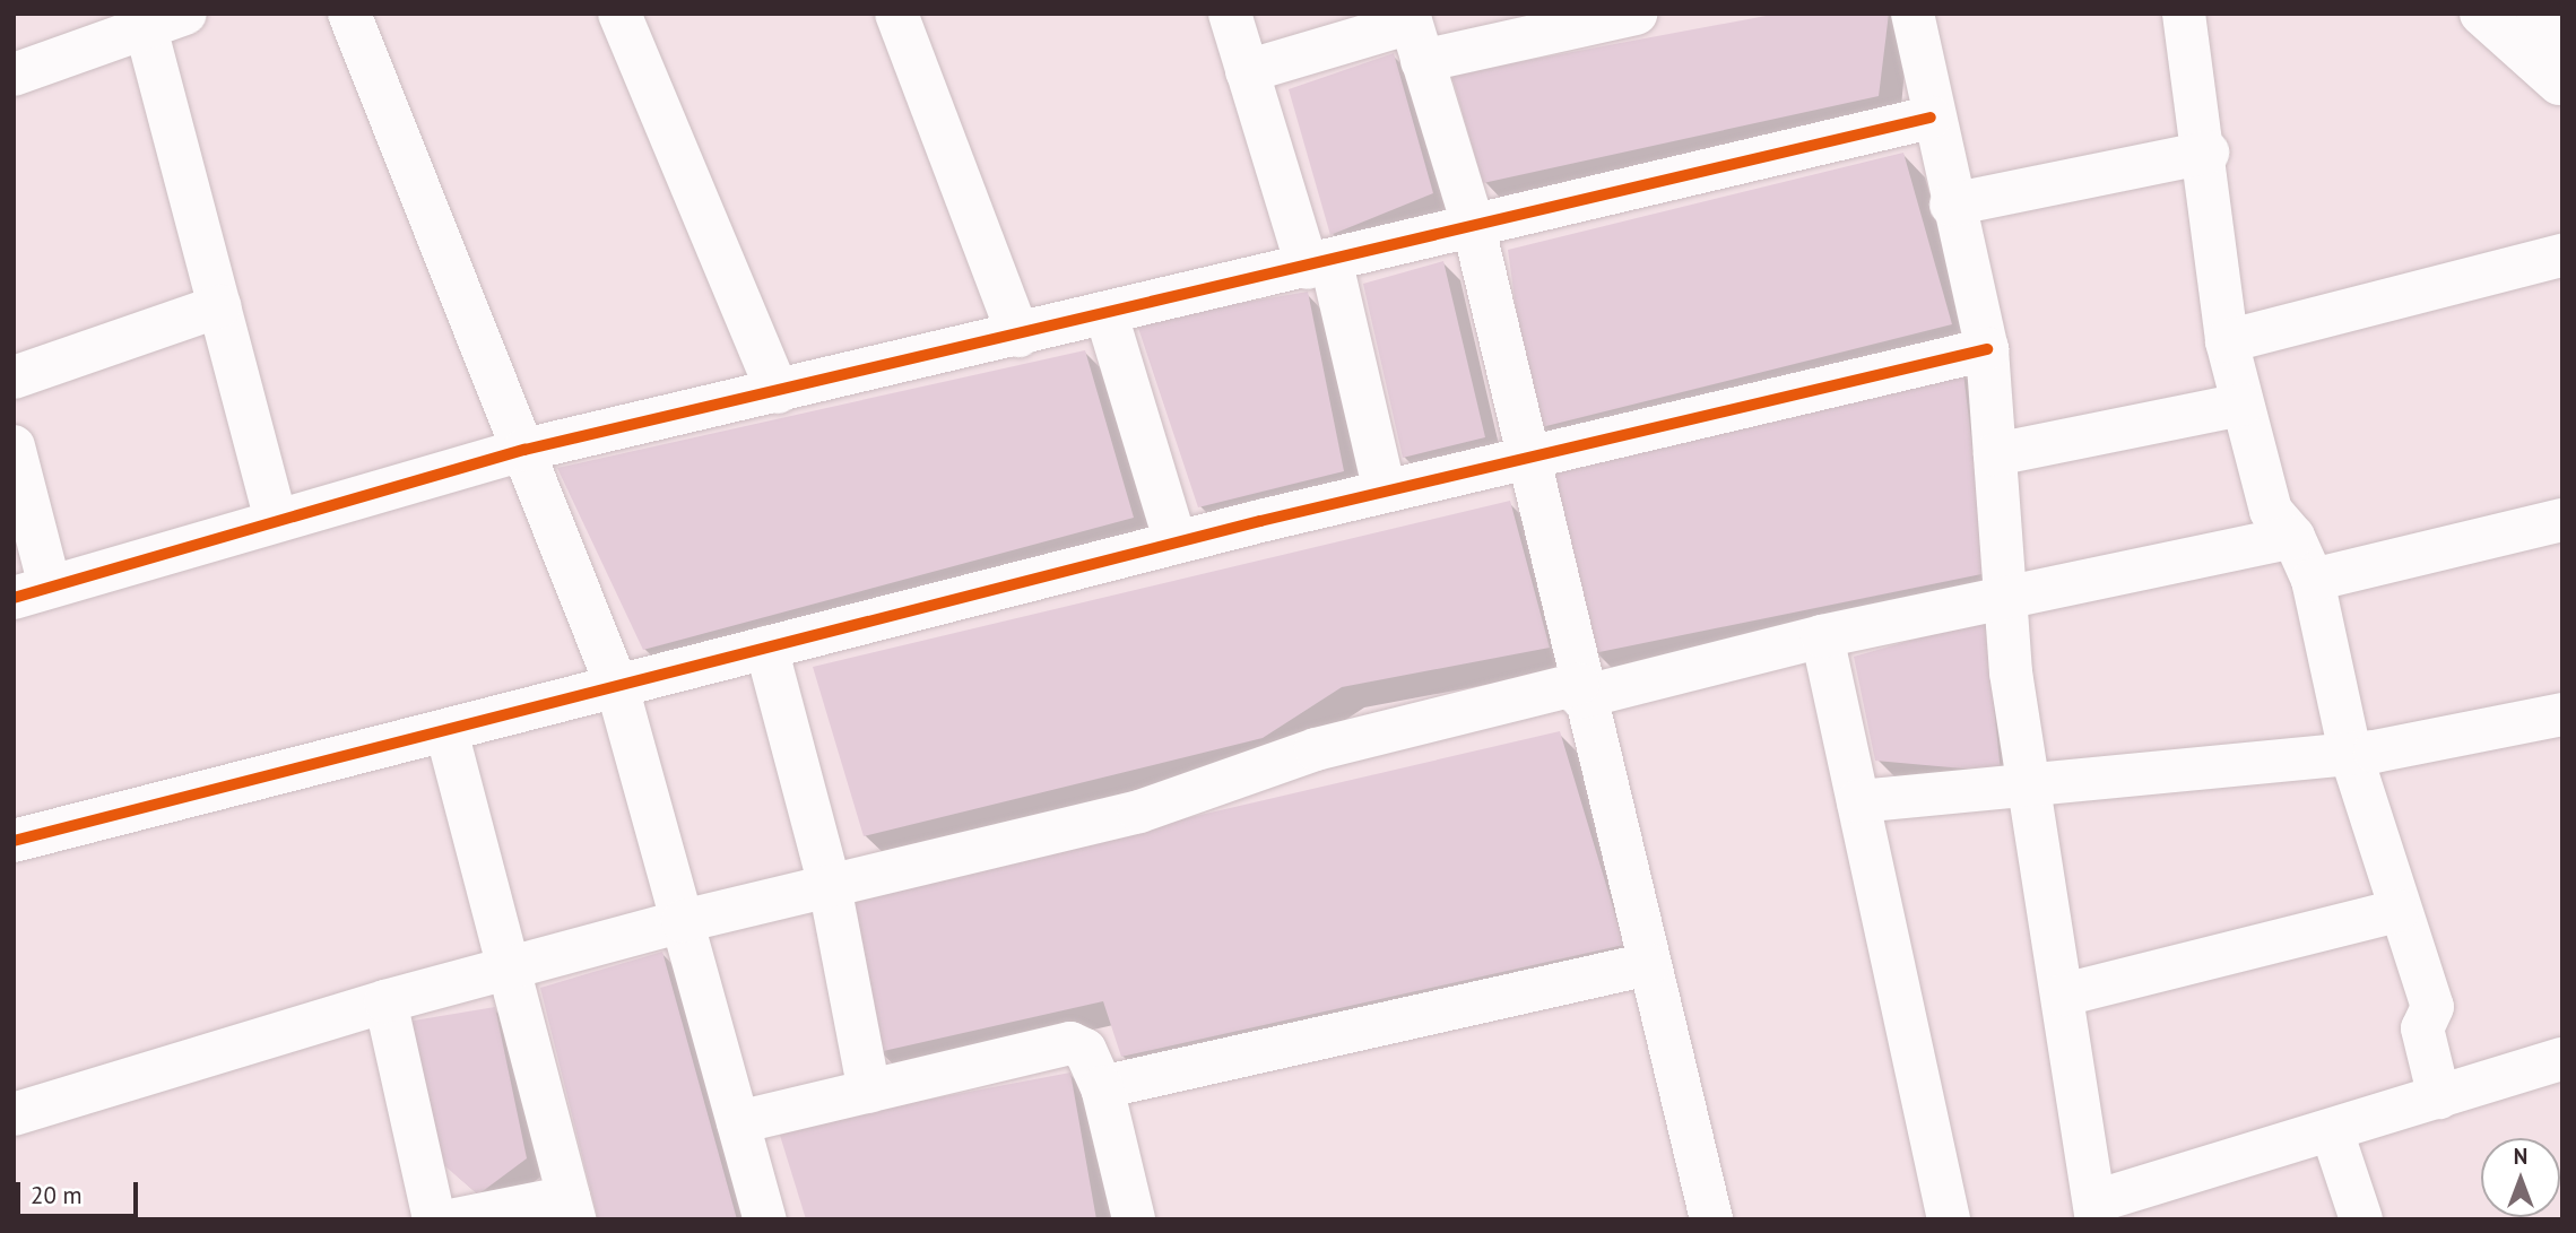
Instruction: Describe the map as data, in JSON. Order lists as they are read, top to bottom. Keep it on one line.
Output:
{"scale_bar":"20 m","north":"top"}
